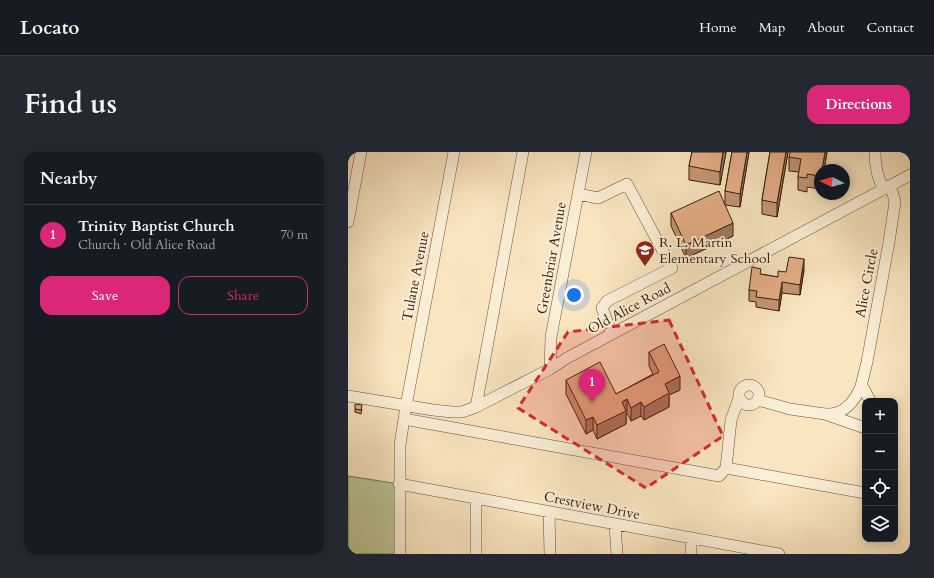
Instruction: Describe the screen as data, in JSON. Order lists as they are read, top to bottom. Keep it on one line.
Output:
{"streets":{"street":["Greenbriar Avenue","Tulane Avenue","Alice Circle","Old Alice Road","Crestview Drive"]},"crossings":[["Greenbriar Avenue","Old Alice Road"],["Tulane Avenue","Old Alice Road"],["Tulane Avenue","Crestview Drive"],["Alice Circle","Old Alice Road"]],"places":{"school or university":["R. L. Martin Elementary School"]},"north":"left","page":{"header":"Locato","nav":["Home","Map","About","Contact"],"title":"Find us","buttons":["Directions",["Save","Share"]],"heading":"Nearby","list":[{"mark":"1","name":"Trinity Baptist Church","note":"Church · Old Alice Road","value":"70 m"}],"pins":"1","map_buttons":["+","−"]}}
